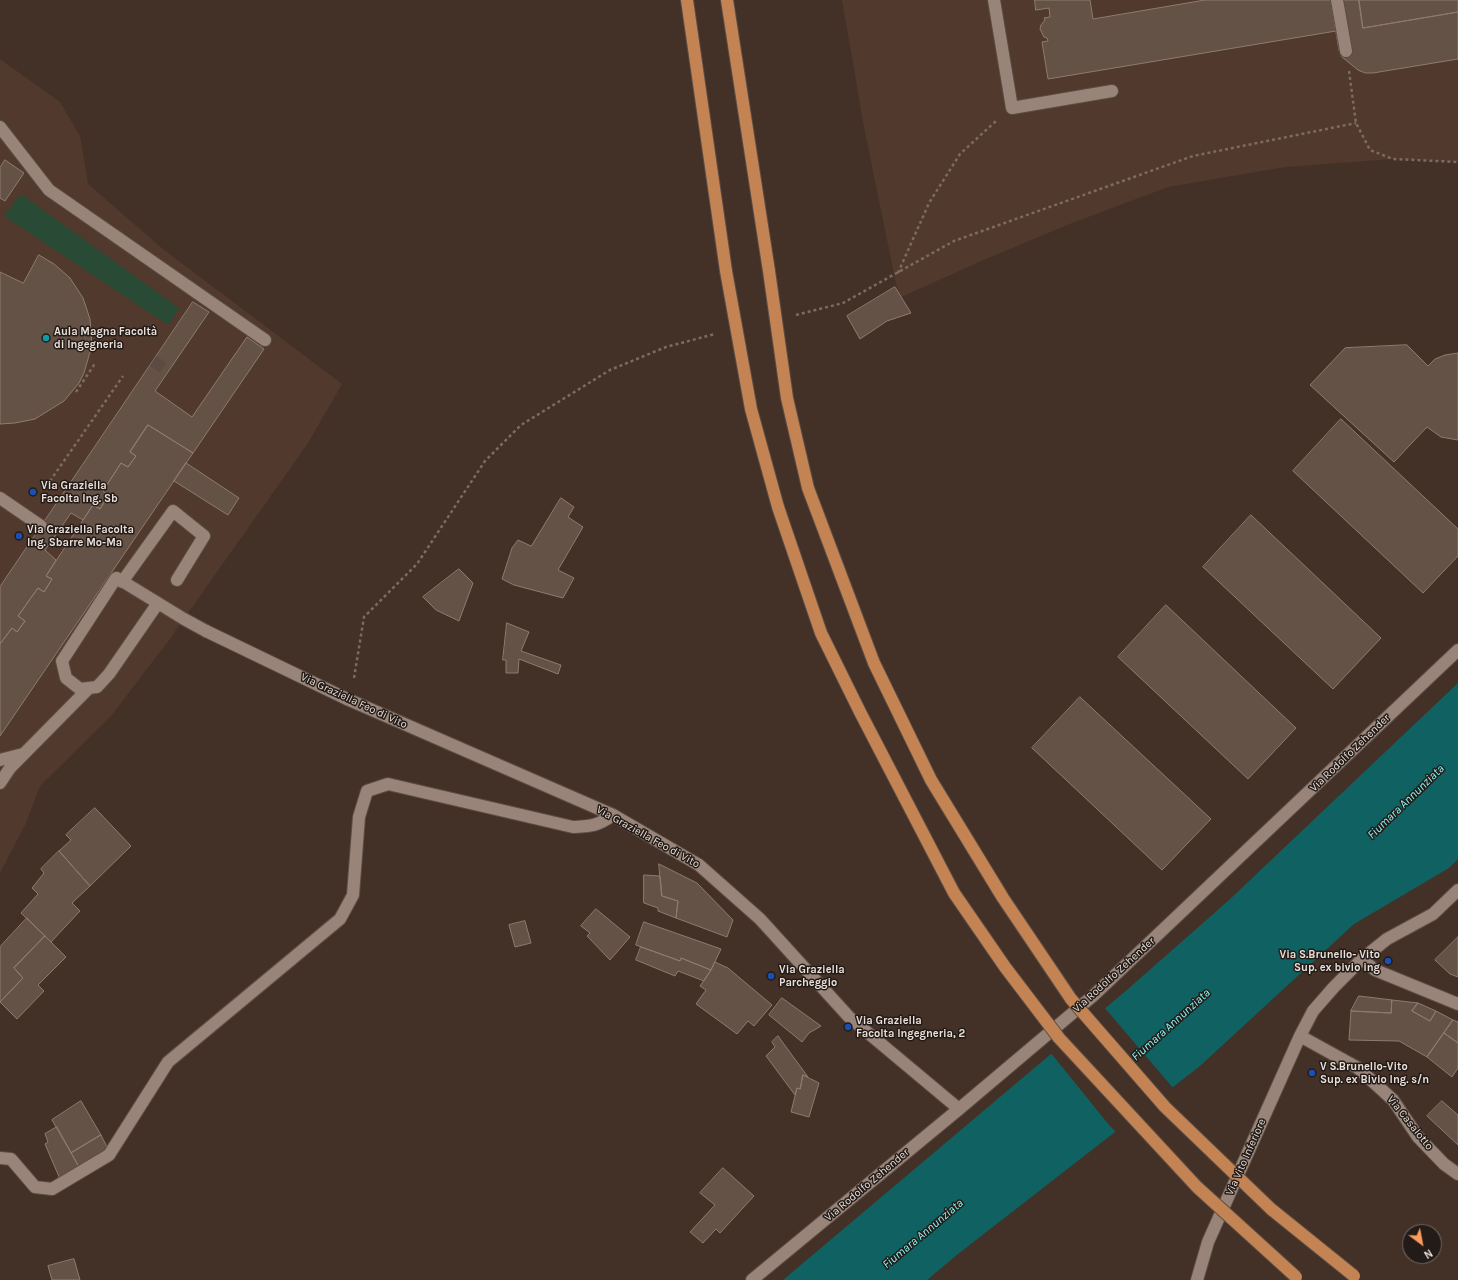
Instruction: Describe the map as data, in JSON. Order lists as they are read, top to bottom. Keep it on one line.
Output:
{"streets":{"street":["Via Graziella Feo di Vito","Via Rodolfo Zehender","Via Casalotto","Via Vito Inferiore"]},"crossings":[["Via Graziella Feo di Vito","Via Rodolfo Zehender"],["Via Casalotto","Via Vito Inferiore"]],"water":["Fiumara Annunziata"],"places":["Aula Magna Facoltà di Ingegneria","Via Graziella Facolta Ing. Sb","Via Graziella Facolta Ing. Sbarre Mo-Ma","Via S.Brunello- Vito Sup. ex bivio ing","Via Graziella Parcheggio","Via Graziella Facolta Ingegneria, 2","V S.Brunello-Vito Sup. ex Bivio Ing. s/n"],"north":"bottom right"}
